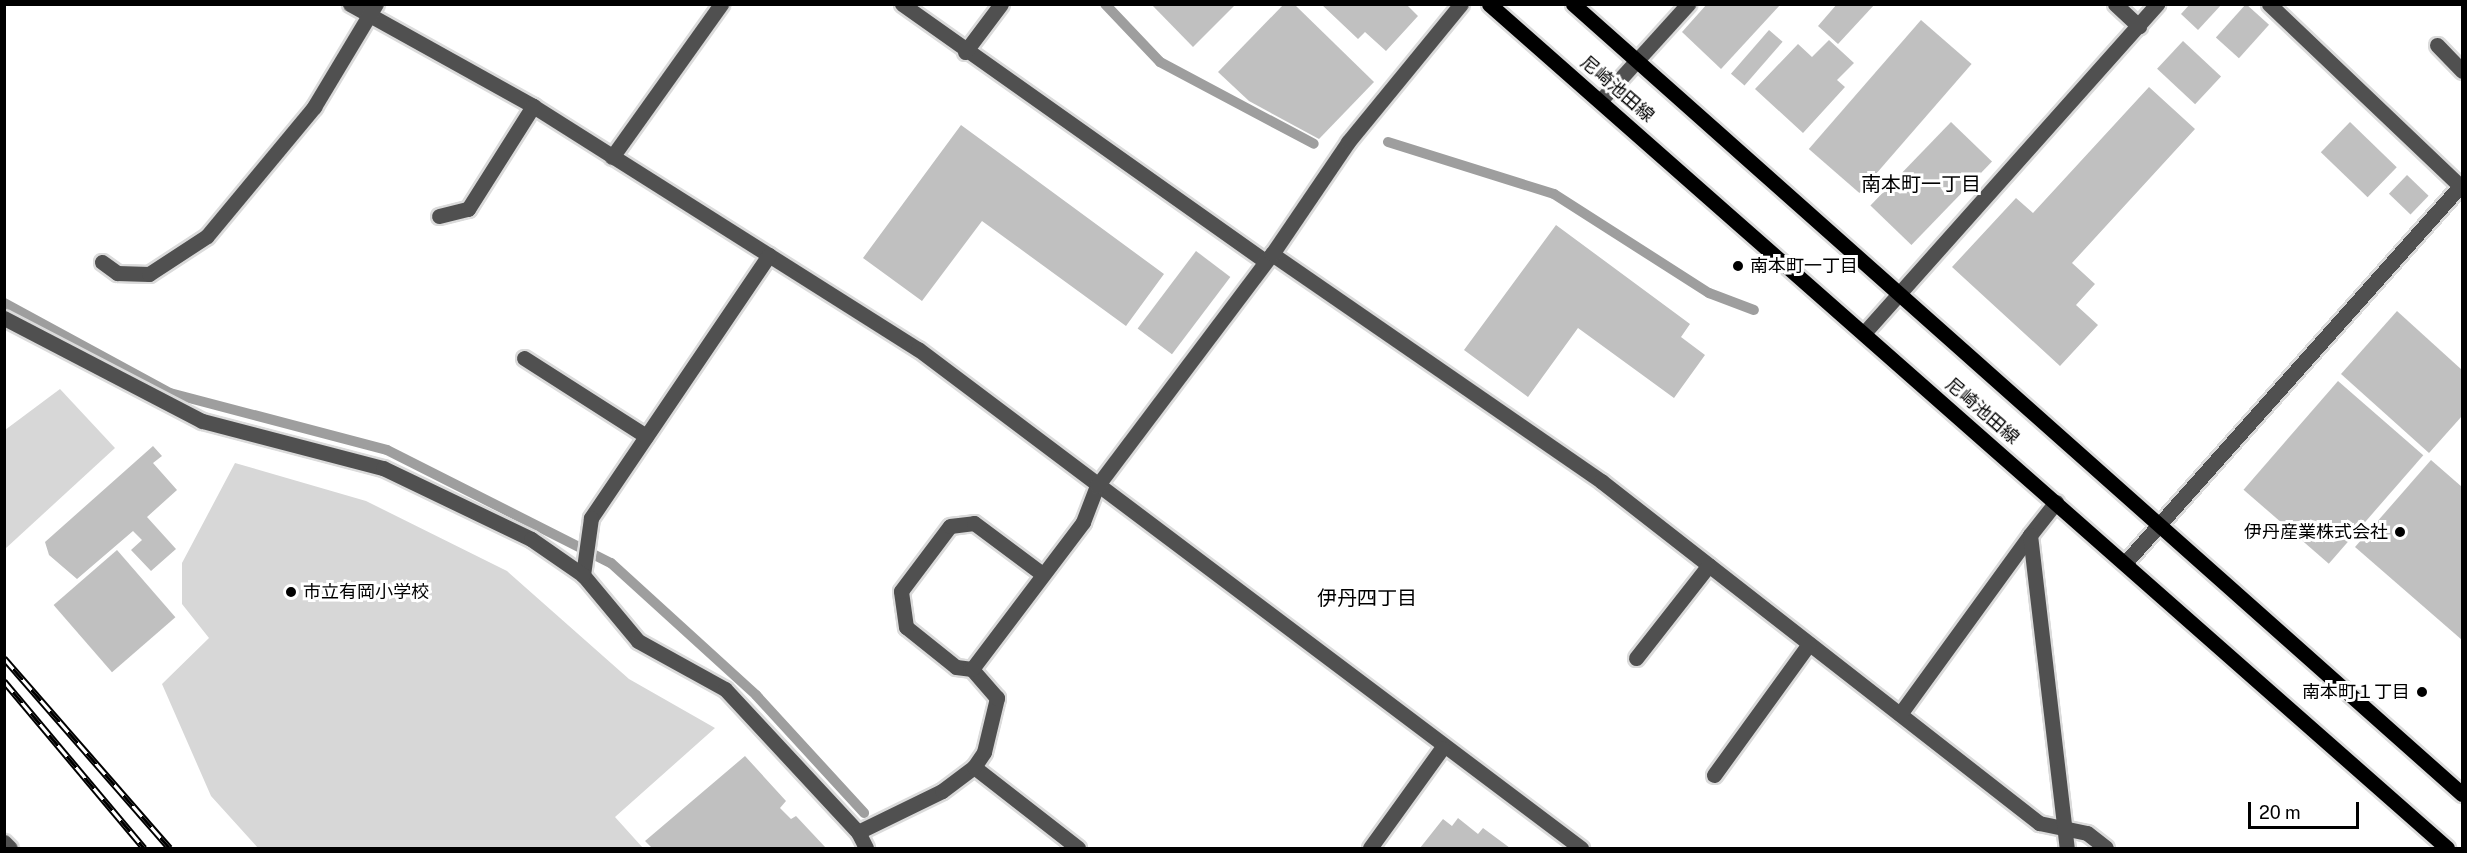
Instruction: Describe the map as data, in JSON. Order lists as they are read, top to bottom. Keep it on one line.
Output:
{"streets":{"main road":["尼崎池田線"]},"districts":["南本町一丁目","伊丹四丁目"],"places":["南本町一丁目","伊丹産業株式会社","市立有岡小学校","南本町１丁目"],"scale_bar":"20 m"}
